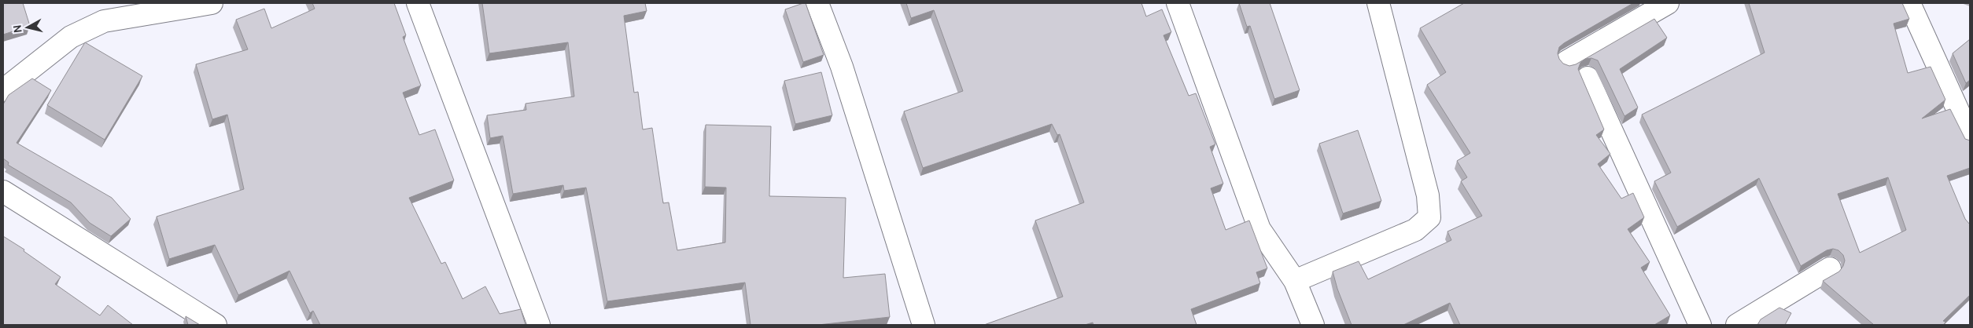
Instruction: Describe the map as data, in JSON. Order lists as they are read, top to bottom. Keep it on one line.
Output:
{"north":"left"}
